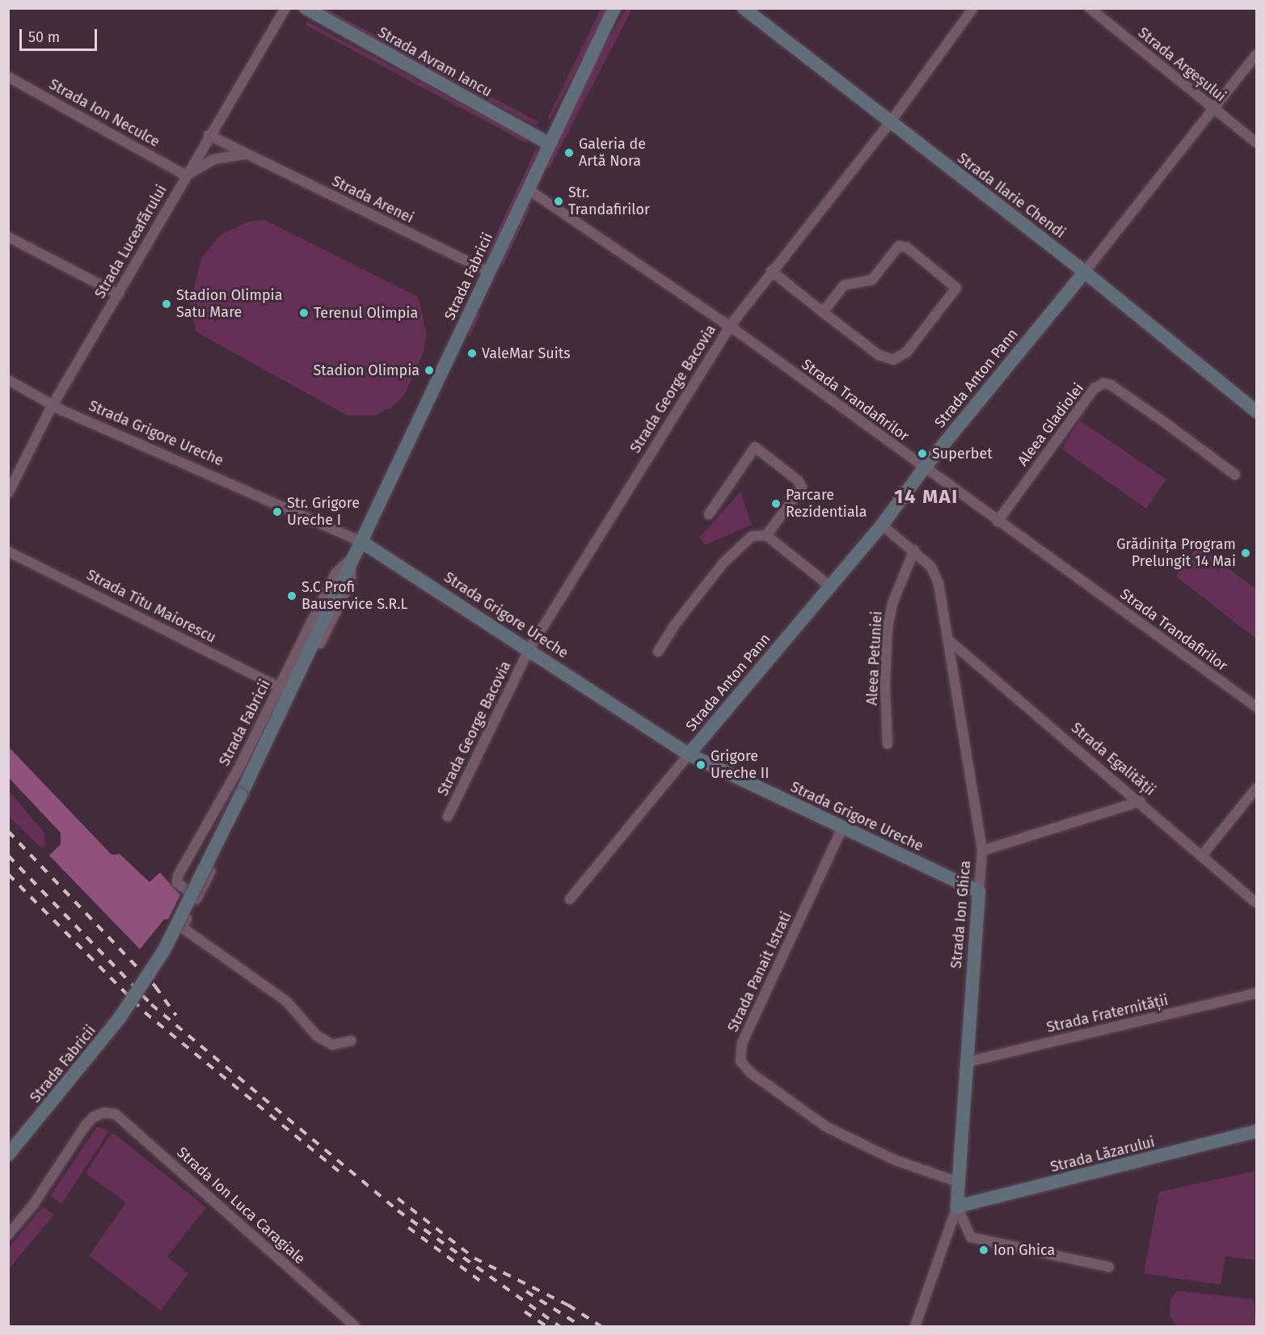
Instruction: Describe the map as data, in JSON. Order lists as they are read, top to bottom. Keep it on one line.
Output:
{"streets":{"street":["Strada Avram Iancu","Strada Argeșului","Strada Ion Neculce","Strada Ilarie Chendi","Strada Arenei","Strada Luceafărului","Strada Fabricii","Strada Anton Pann","Strada George Bacovia","Strada Trandafirilor","Aleea Gladiolei","Strada Grigore Ureche","Strada Titu Maiorescu","Aleea Petuniei","Strada Egalității","Strada Ion Ghica","Strada Panait Istrati","Strada Fraternității","Strada Lăzarului","Strada Ion Luca Caragiale"]},"crossings":[["Strada Avram Iancu","Strada Fabricii"],["Strada Argeșului","Strada Anton Pann"],["Strada Ion Neculce","Strada Luceafărului"],["Strada Ilarie Chendi","Strada Anton Pann"],["Strada Ilarie Chendi","Strada George Bacovia"],["Strada Arenei","Strada Luceafărului"],["Strada Arenei","Strada Fabricii"],["Strada Luceafărului","Strada Grigore Ureche"],["Strada Fabricii","Strada Trandafirilor"],["Strada Fabricii","Strada Grigore Ureche"],["Strada Fabricii","Strada Titu Maiorescu"],["Strada Anton Pann","Strada Trandafirilor"],["Strada Anton Pann","Strada Grigore Ureche"],["Strada Anton Pann","Strada Ion Ghica"],["Strada George Bacovia","Strada Trandafirilor"],["Strada George Bacovia","Strada Grigore Ureche"],["Strada Trandafirilor","Aleea Gladiolei"],["Strada Grigore Ureche","Strada Ion Ghica"],["Strada Grigore Ureche","Strada Panait Istrati"],["Aleea Petuniei","Strada Ion Ghica"],["Strada Egalității","Strada Ion Ghica"],["Strada Ion Ghica","Strada Panait Istrati"],["Strada Ion Ghica","Strada Fraternității"],["Strada Ion Ghica","Strada Lăzarului"]],"districts":["14 MAI"],"places":["Galeria de Artă Nora","Str. Trandafirilor","Stadion Olimpia Satu Mare","Terenul Olimpia","ValeMar Suits","Stadion Olimpia","Superbet","Parcare Rezidentiala","Str. Grigore Ureche I","Grădinița Program Prelungit 14 Mai","S.C Profi Bauservice S.R.L","Grigore Ureche II","Ion Ghica"],"scale_bar":"50 m"}
